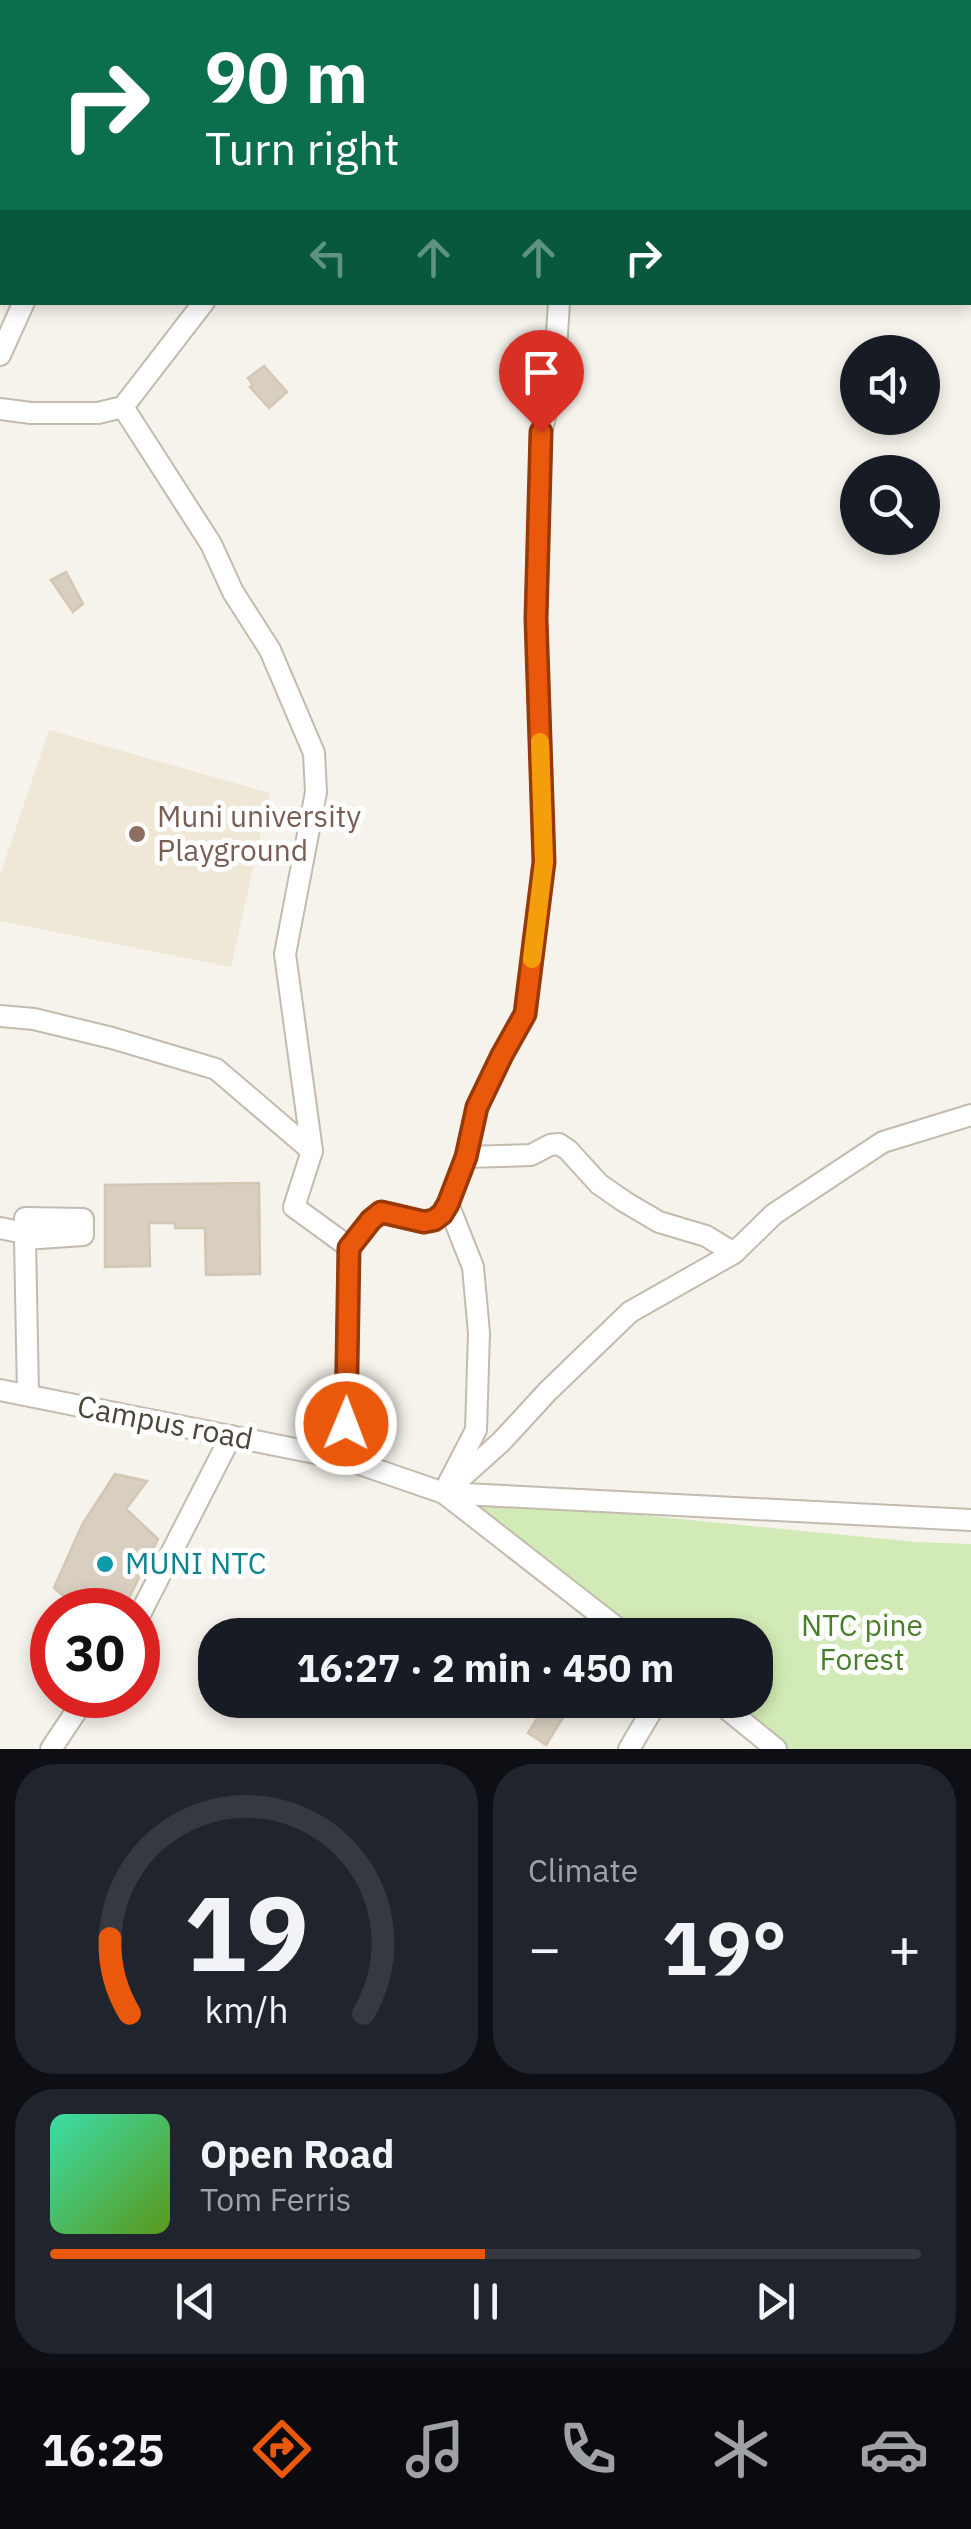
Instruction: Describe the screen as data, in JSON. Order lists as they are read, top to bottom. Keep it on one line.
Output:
{"streets":{"street":["Campus road"]},"parks":["NTC pine Forest"],"places":["Muni university Playground","MUNI NTC"],"page":{"turn":["90 m","Turn right"],"limit":"30","trip":"16:27 · 2 min · 450 m","tile":"Climate","heat":["−","19°","+"],"song":["Open Road","Tom Ferris"],"tabs":"16:25","gauge":["19","km/h"]}}
